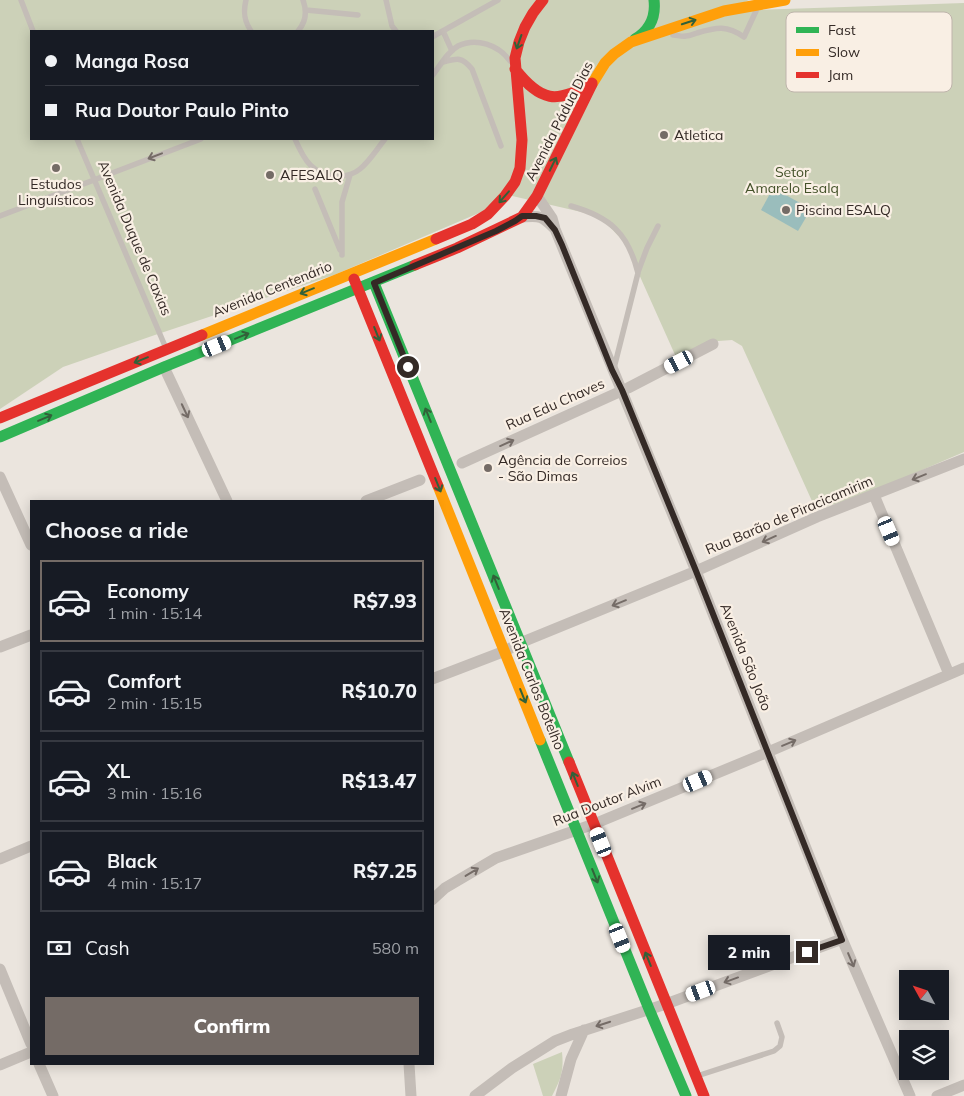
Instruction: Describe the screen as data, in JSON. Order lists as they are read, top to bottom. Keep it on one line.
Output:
{"streets":{"main road":["Avenida Pádua Dias","Avenida Centenário","Avenida Carlos Botelho"],"street":["Rua Edu Chaves","Rua Barão de Piracicamirim","Avenida São João","Rua Doutor Alvim"],"lane":["Avenida Duque de Caxias"]},"crossings":[["Avenida Pádua Dias","Avenida Centenário"],["Avenida Pádua Dias","Avenida São João"],["Avenida Pádua Dias","Avenida Carlos Botelho"],["Avenida Duque de Caxias","Avenida Centenário"],["Avenida Centenário","Avenida Carlos Botelho"],["Rua Edu Chaves","Avenida São João"],["Rua Barão de Piracicamirim","Avenida São João"],["Rua Barão de Piracicamirim","Avenida Carlos Botelho"],["Avenida São João","Rua Doutor Alvim"],["Avenida Carlos Botelho","Rua Doutor Alvim"]],"one_way":["Rua Edu Chaves","Rua Barão de Piracicamirim","Rua Doutor Alvim"],"parks":["Setor Amarelo Esalq"],"places":["Atletica","Estudos Linguísticos","AFESALQ","Piscina ESALQ","Agência de Correios - São Dimas"],"legend":["Fast","Slow","Jam"],"north":"top left","page":{"banner":["Manga Rosa","Rua Doutor Paulo Pinto"],"heading":"Choose a ride","list":[{"name":"Economy","note":"1 min · 15:14","value":"R$7.93"},{"name":"Comfort","note":"2 min · 15:15","value":"R$10.70"},{"name":"XL","note":"3 min · 15:16","value":"R$13.47"},{"name":"Black","note":"4 min · 15:17","value":"R$7.25"}],"pay":["Cash","580 m"],"bubble":"2 min","buttons":"Confirm"}}
